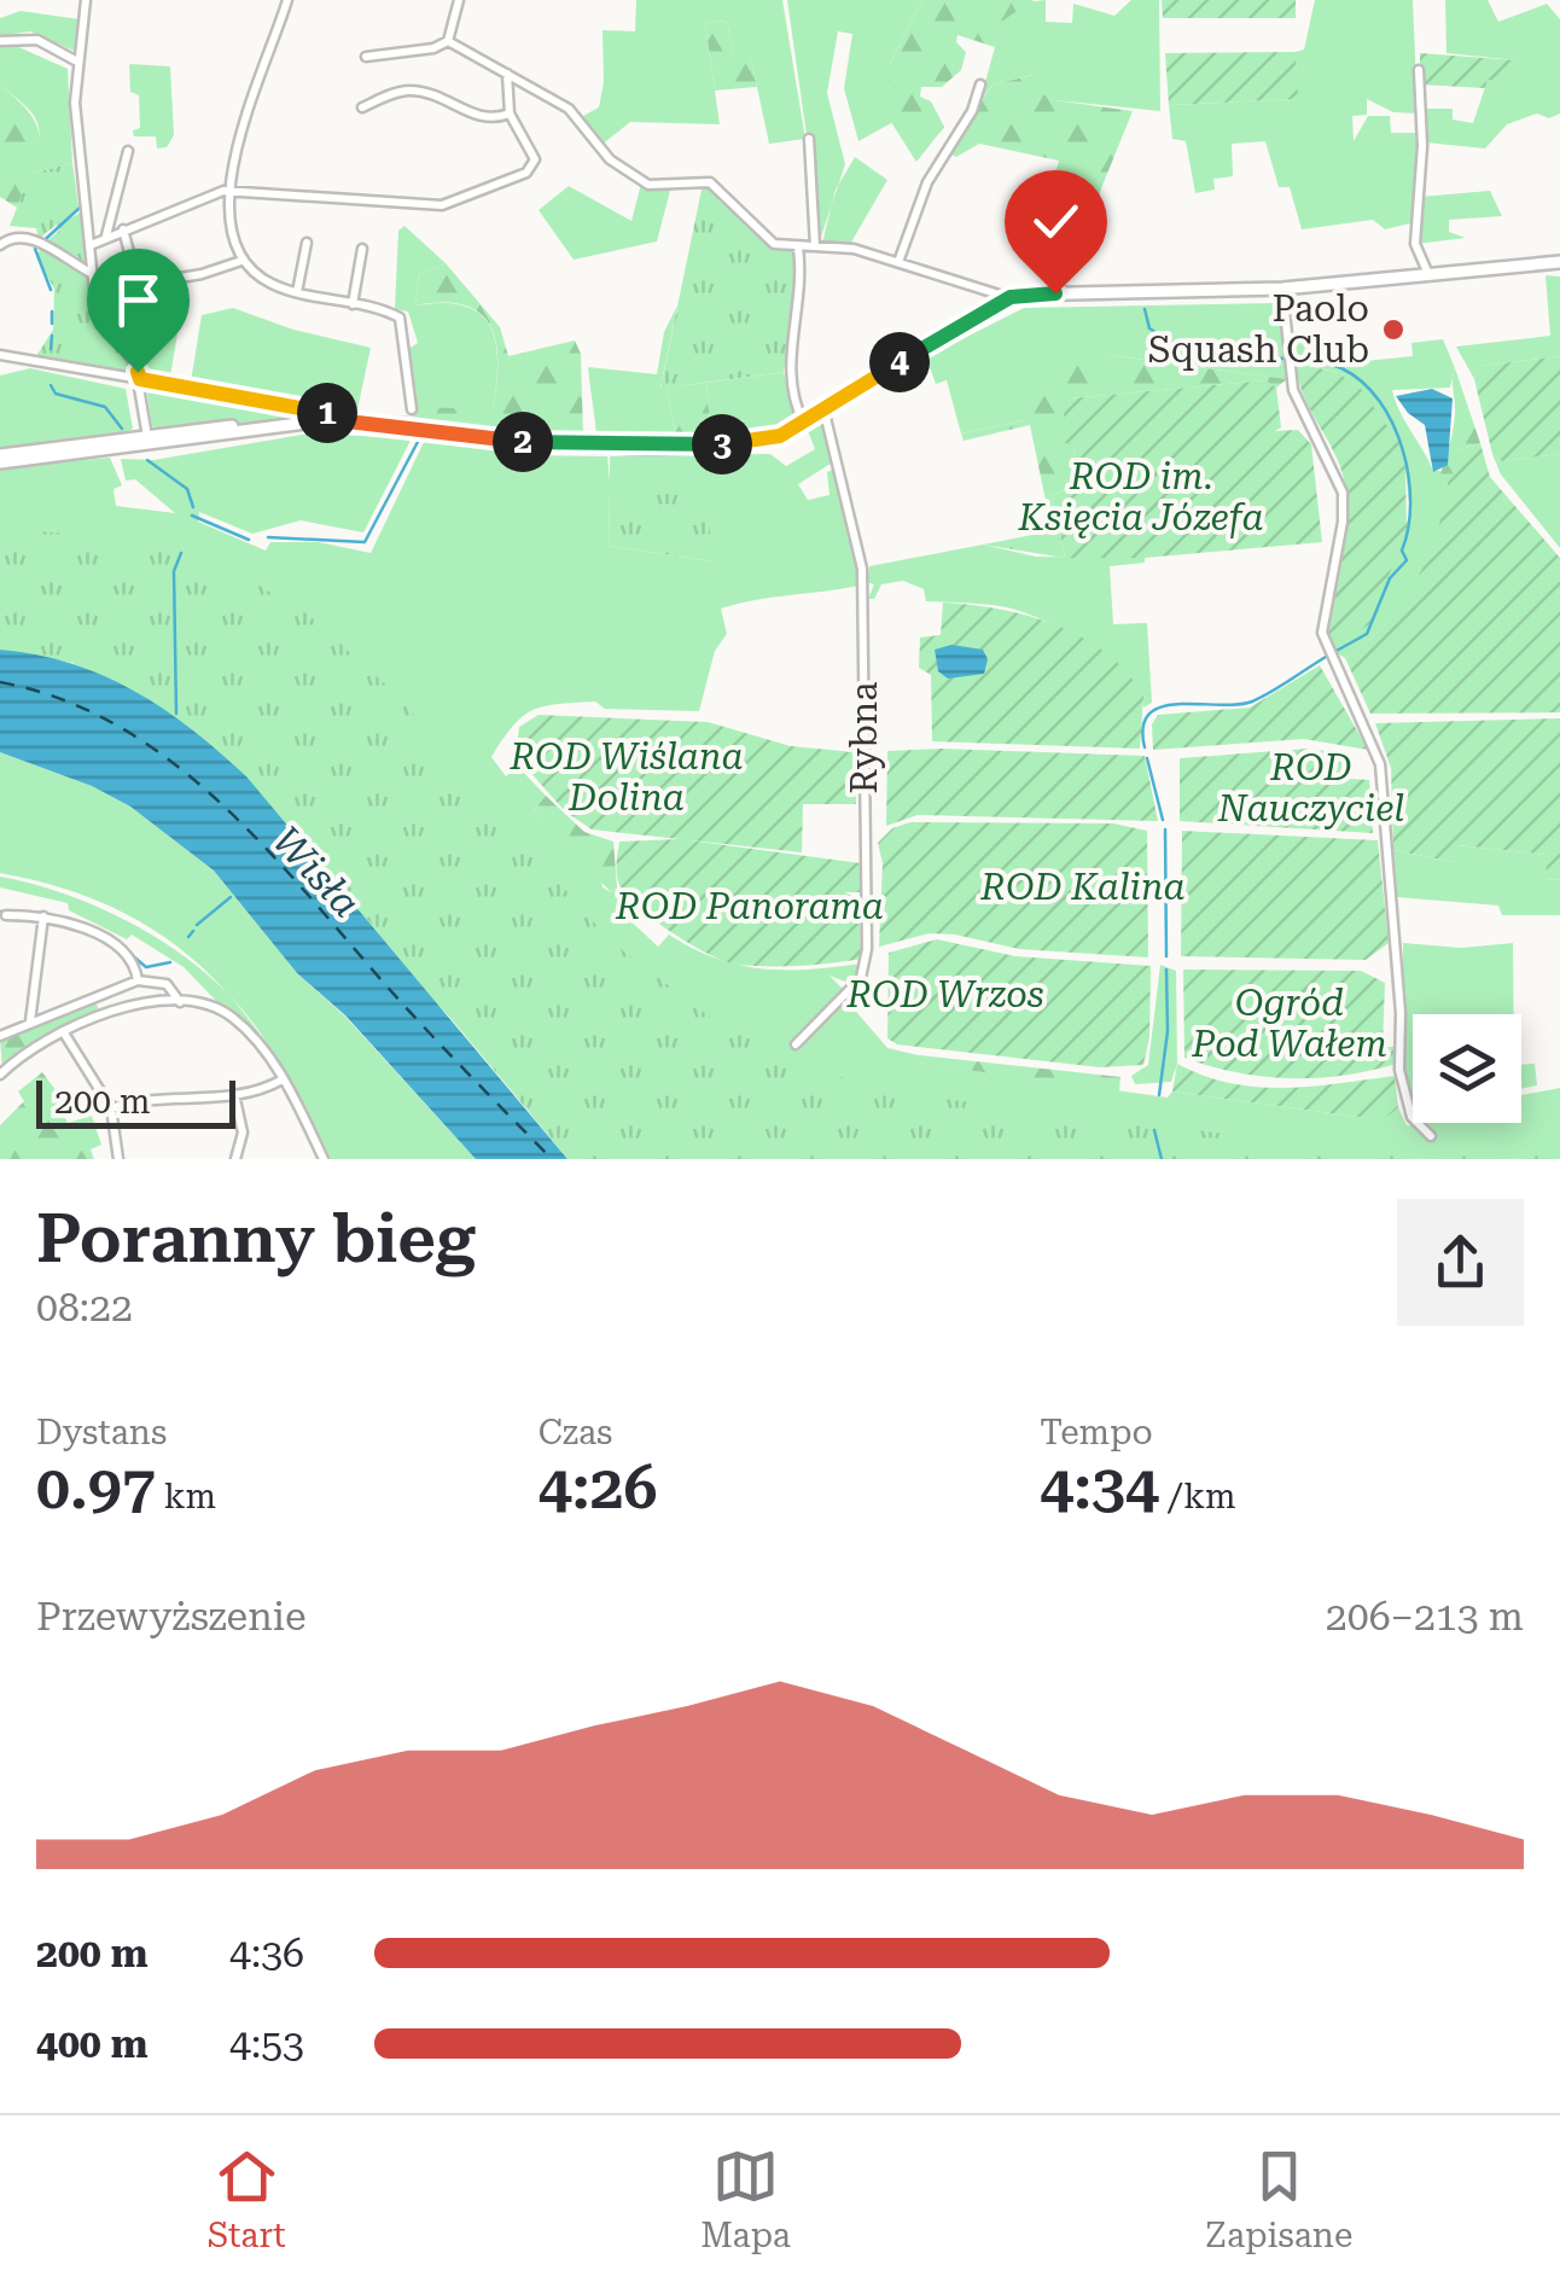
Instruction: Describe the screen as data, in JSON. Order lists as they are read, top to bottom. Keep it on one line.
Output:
{"streets":{"street":["Rybna"]},"water":["Wisła"],"parks":["ROD im. Księcia Józefa","ROD Wiślana Dolina","ROD Nauczyciel","ROD Kalina","ROD Panorama","ROD Wrzos","Ogród Pod Wałem"],"places":["Paolo Squash Club"],"scale_bar":"200 m","page":{"pins":["4","1","2","3"],"scale":"200 m","heading":["Poranny bieg","08:22"],"stats":[["Dystans","0.97 km"],["Czas","4:26"],["Tempo","4:34 /km"]],"chart":["Przewyższenie","206–213 m"],"list":[{"name":"200 m","note":"4:36"},{"name":"400 m","note":"4:53"}],"tabs":["Start","Mapa","Zapisane"]}}
